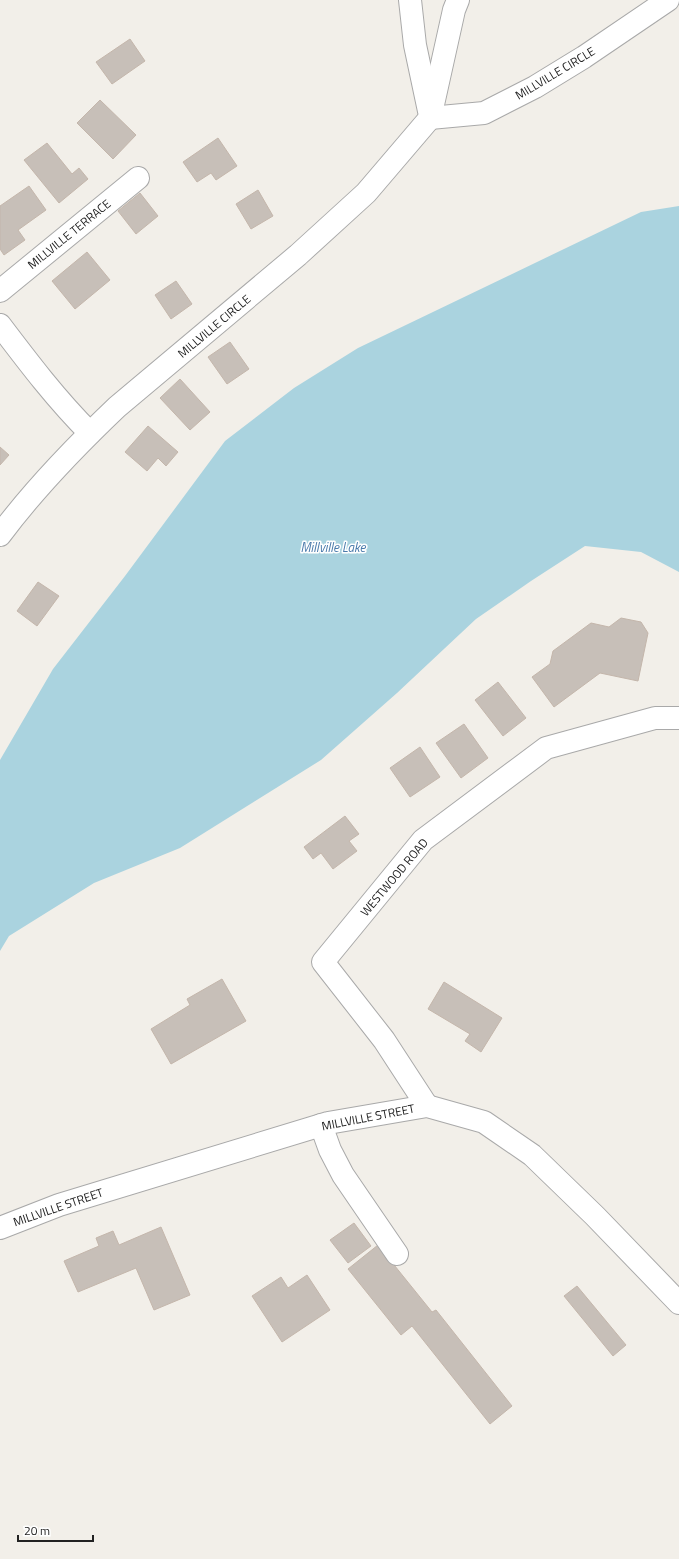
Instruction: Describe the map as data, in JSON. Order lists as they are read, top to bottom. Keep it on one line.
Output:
{"streets":{"street":["MILLVILLE CIRCLE","MILLVILLE TERRACE","WESTWOOD ROAD","MILLVILLE STREET"]},"crossings":[["WESTWOOD ROAD","MILLVILLE STREET"]],"water":["Millville Lake"],"scale_bar":"20 m"}
